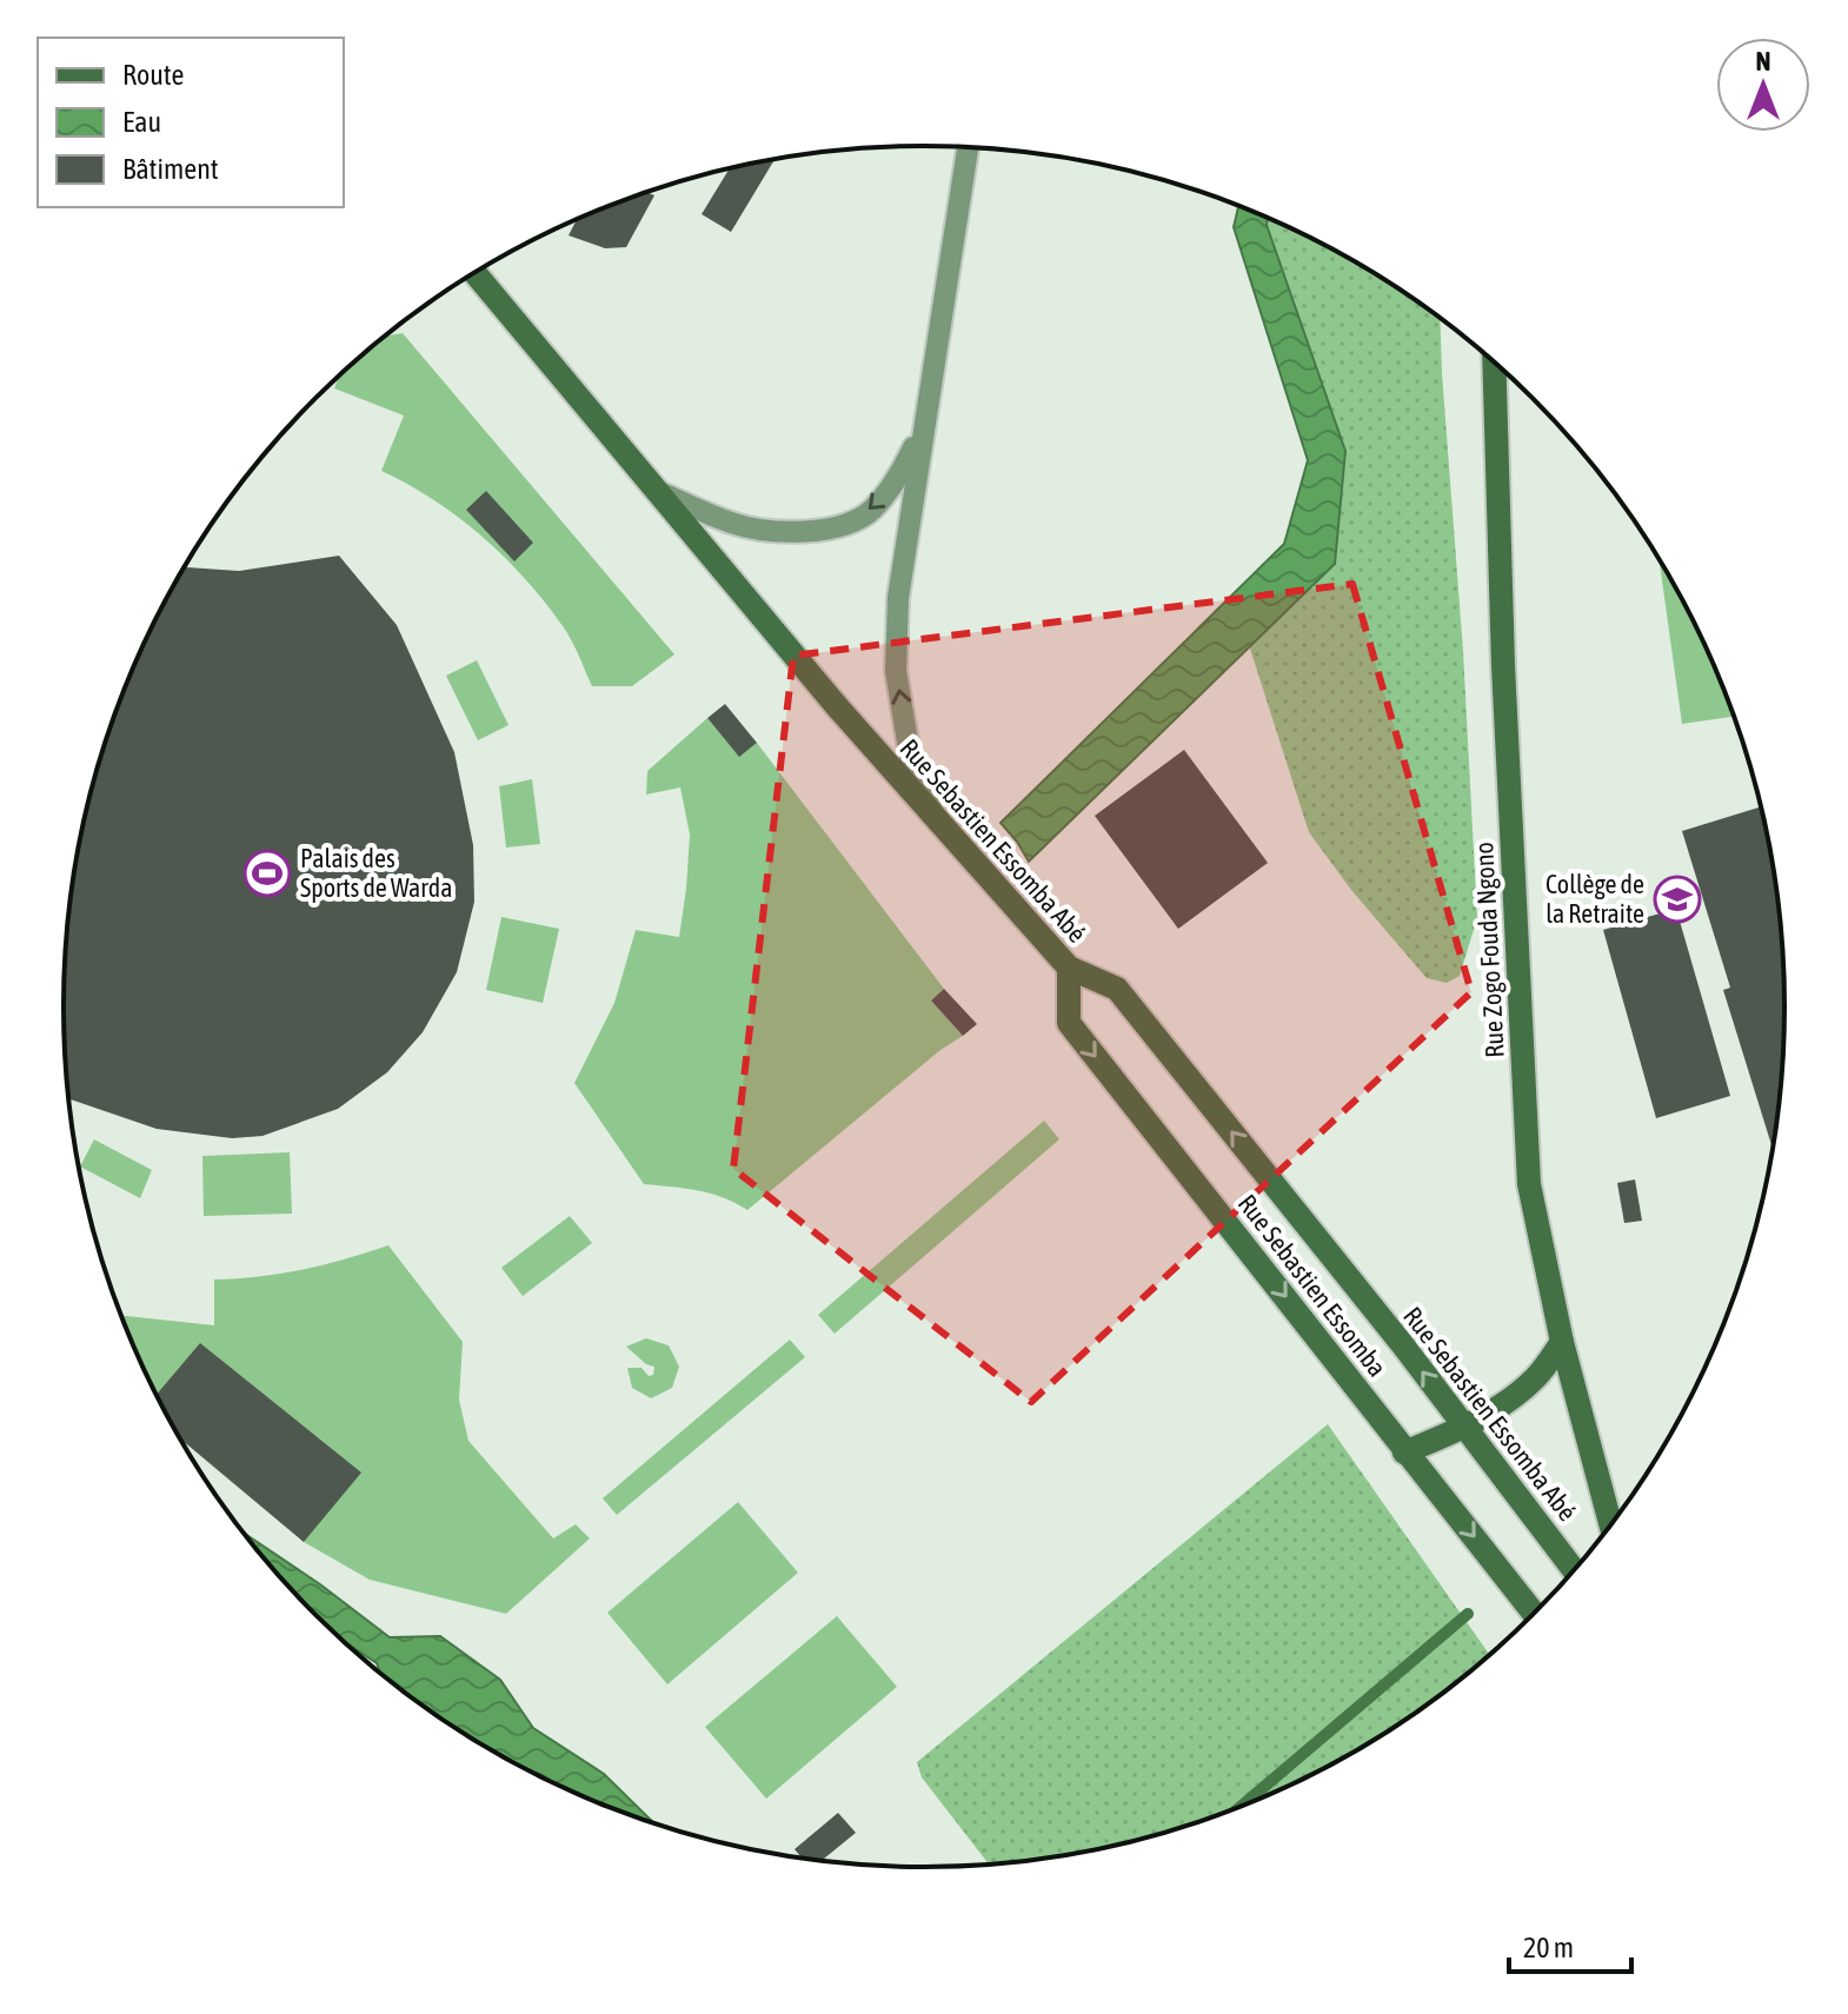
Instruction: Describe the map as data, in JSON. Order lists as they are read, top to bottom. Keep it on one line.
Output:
{"streets":{"main road":["Rue Sebastien Essomba Abé","Rue Zogo Fouda Ngono","Rue Sebastien Essomba"]},"crossings":[["Rue Sebastien Essomba Abé","Rue Sebastien Essomba"]],"one_way":["Rue Sebastien Essomba Abé","Rue Sebastien Essomba"],"places":{"sports":["Palais des Sports de Warda"],"school or university":["Collège de la Retraite"]},"legend":["Route","Eau","Bâtiment"],"scale_bar":"20 m","north":"top"}
